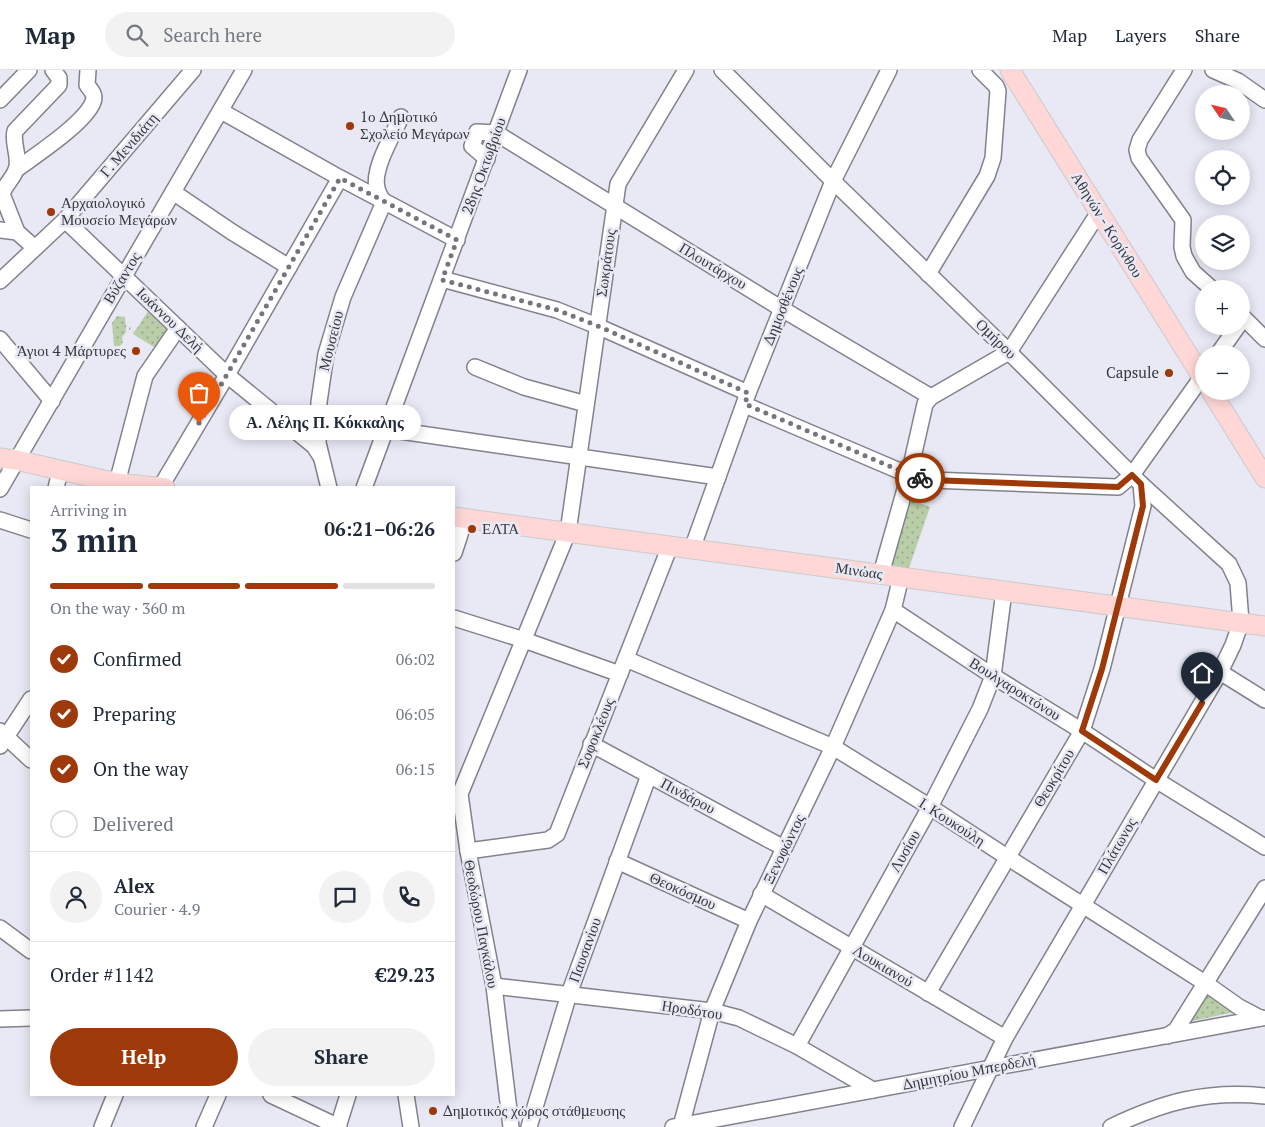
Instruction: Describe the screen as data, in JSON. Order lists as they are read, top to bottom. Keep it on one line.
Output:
{"streets":{"main road":["Αθηνών - Κορίνθου","Μινώας"],"street":["Γ. Μενιδιάτη","28ης Οκτωβρίου","Σωκράτους","Πλουτάρχου","Βύζαντος","Δημοσθένους","Ιωάννου Δελή","Ομήρου","Μουσείου","Βουλγαροκτόνου","Σοφοκλέους","Θεοκρίτου","Πινδάρου","Ι. Κουκούλη","Πλάτωνος","Ξενοφώντος","Λυσίου","Θεοκόσμου","Θεοδώρου Παγκάλου","Παυσανίου","Λουκιανού","Ηροδότου","Δημητρίου Μπερδελή"]},"crossings":[["Γ. Μενιδιάτη","Ιωάννου Δελή"],["28ης Οκτωβρίου","Πλουτάρχου"],["Σωκράτους","Πλουτάρχου"],["Σωκράτους","Μινώας"],["Σωκράτους","Θεοδώρου Παγκάλου"],["Πλουτάρχου","Δημοσθένους"],["Βύζαντος","Ιωάννου Δελή"],["Δημοσθένους","Ομήρου"],["Δημοσθένους","Μινώας"],["Ιωάννου Δελή","Μουσείου"],["Ομήρου","Μινώας"],["Ομήρου","Θεοκρίτου"],["Ομήρου","Πλάτωνος"],["Μινώας","Σοφοκλέους"],["Μινώας","Θεοκρίτου"],["Μινώας","Πλάτωνος"],["Μινώας","Ξενοφώντος"],["Μινώας","Λυσίου"],["Μινώας","Θεοδώρου Παγκάλου"],["Βουλγαροκτόνου","Θεοκρίτου"],["Βουλγαροκτόνου","Πλάτωνος"],["Βουλγαροκτόνου","Ξενοφώντος"],["Βουλγαροκτόνου","Λυσίου"],["Σοφοκλέους","Πινδάρου"],["Σοφοκλέους","Ι. Κουκούλη"],["Σοφοκλέους","Θεοδώρου Παγκάλου"],["Θεοκρίτου","Ι. Κουκούλη"],["Θεοκρίτου","Λουκιανού"],["Πινδάρου","Ξενοφώντος"],["Πινδάρου","Παυσανίου"],["Ι. Κουκούλη","Πλάτωνος"],["Ι. Κουκούλη","Ξενοφώντος"],["Ι. Κουκούλη","Λυσίου"],["Ι. Κουκούλη","Δημητρίου Μπερδελή"],["Πλάτωνος","Λουκιανού"],["Πλάτωνος","Δημητρίου Μπερδελή"],["Ξενοφώντος","Θεοκόσμου"],["Ξενοφώντος","Λουκιανού"],["Ξενοφώντος","Ηροδότου"],["Ξενοφώντος","Δημητρίου Μπερδελή"],["Λυσίου","Λουκιανού"],["Λυσίου","Ηροδότου"],["Θεοκόσμου","Παυσανίου"],["Θεοδώρου Παγκάλου","Ηροδότου"],["Παυσανίου","Ηροδότου"],["Ηροδότου","Δημητρίου Μπερδελή"]],"places":["1ο Δημοτικό Σχολείο Μεγάρων","Αρχαιολογικό Μουσείο Μεγάρων","Άγιοι 4 Μάρτυρες","Capsule","Α. Λέλης Π. Κόκκαλης","ΕΛΤΑ","Δημοτικός χώρος στάθμευσης"],"north":"top left","page":{"header":"Map","search":"Search here","nav":["Map","Layers","Share"],"map_buttons":["+","−"],"bubble":"Α. Λέλης Π. Κόκκαλης","heading":["3 min","Arriving in","06:21–06:26"],"panel":["Alex","Courier · 4.9","Order #1142","€29.23"],"bar":"On the way · 360 m","list":[["Confirmed","06:02"],["Preparing","06:05"],["On the way","06:15"],"Delivered"],"buttons":["Help","Share"]}}
